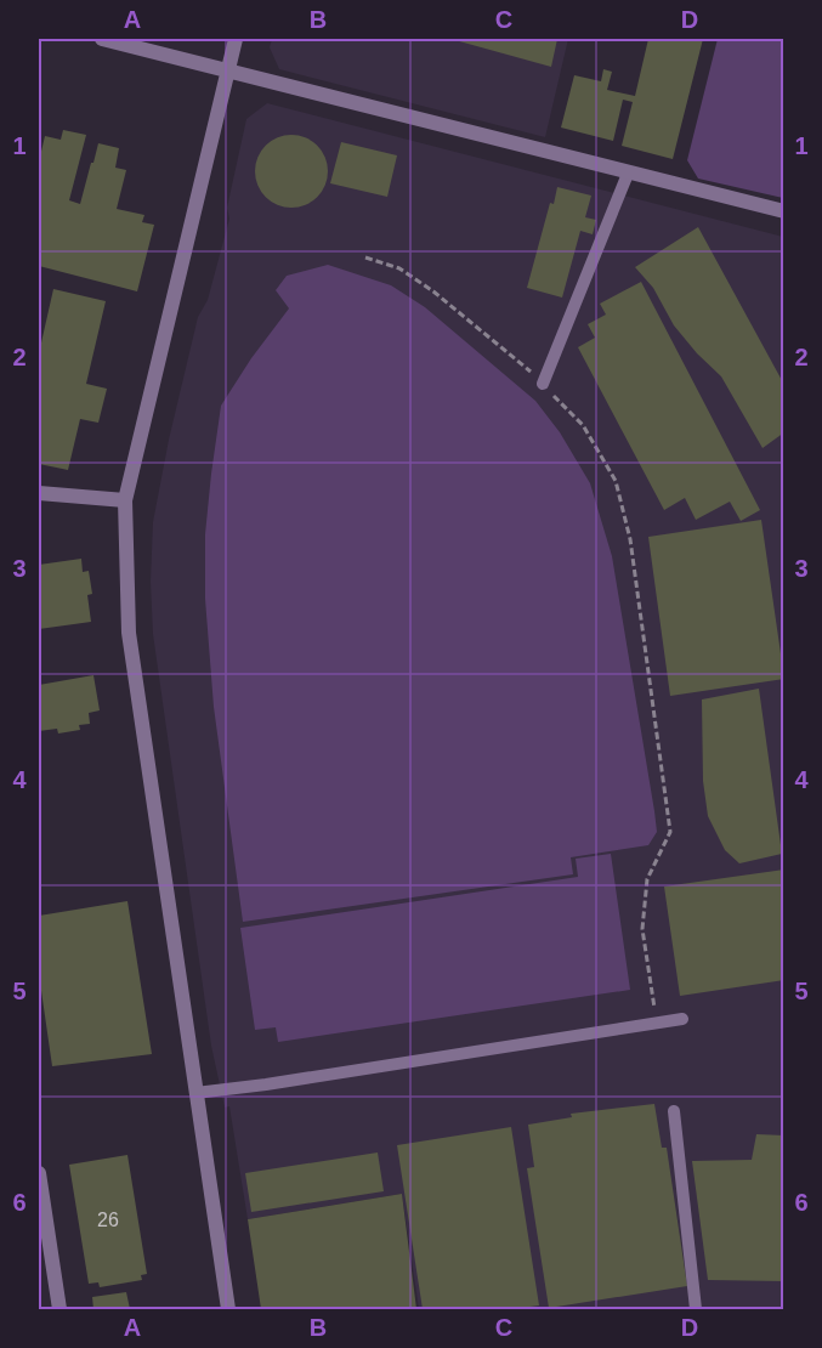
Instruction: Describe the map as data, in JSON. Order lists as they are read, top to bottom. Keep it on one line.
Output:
{"house_numbers":["26"],"grid":{"columns":["A","B","C","D"],"rows":["1","2","3","4","5","6"]}}
